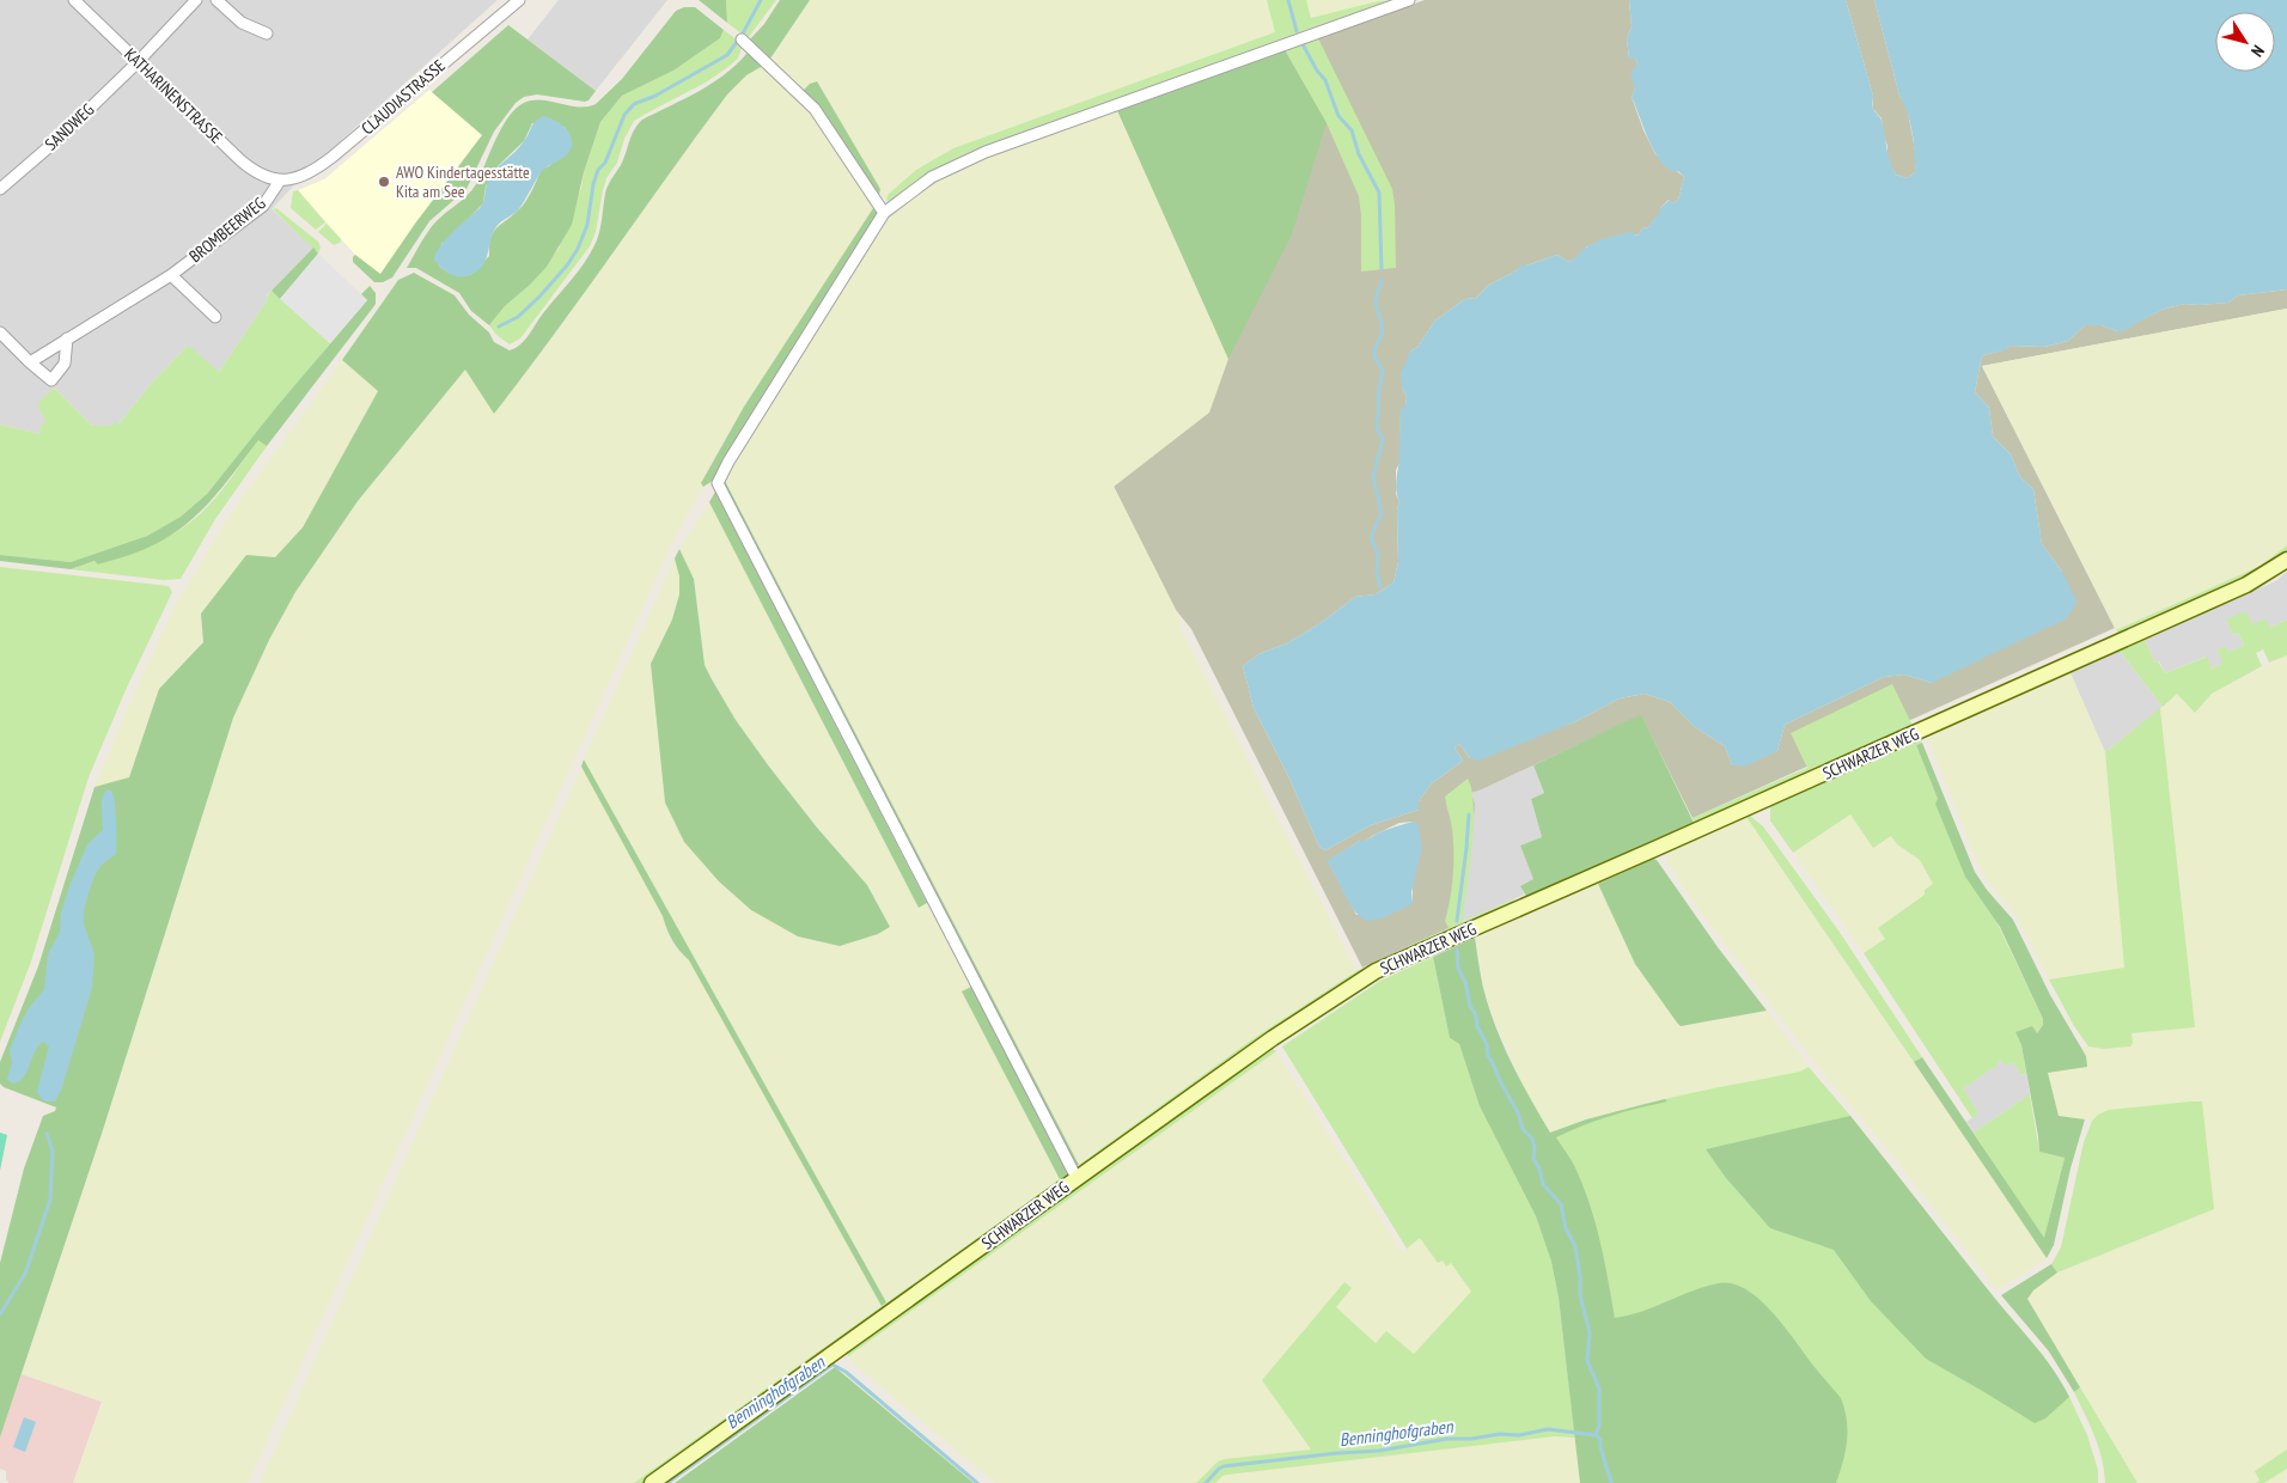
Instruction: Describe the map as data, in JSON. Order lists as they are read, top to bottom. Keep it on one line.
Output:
{"streets":{"street":["KATHARINENSTRASSE","CLAUDIASTRASSE","SANDWEG","BROMBEERWEG","SCHWARZER WEG"]},"crossings":[["KATHARINENSTRASSE","CLAUDIASTRASSE"],["KATHARINENSTRASSE","SANDWEG"],["KATHARINENSTRASSE","BROMBEERWEG"],["CLAUDIASTRASSE","BROMBEERWEG"]],"water":["Benninghofgraben"],"places":["AWO Kindertagesstätte Kita am See"],"north":"bottom right"}
